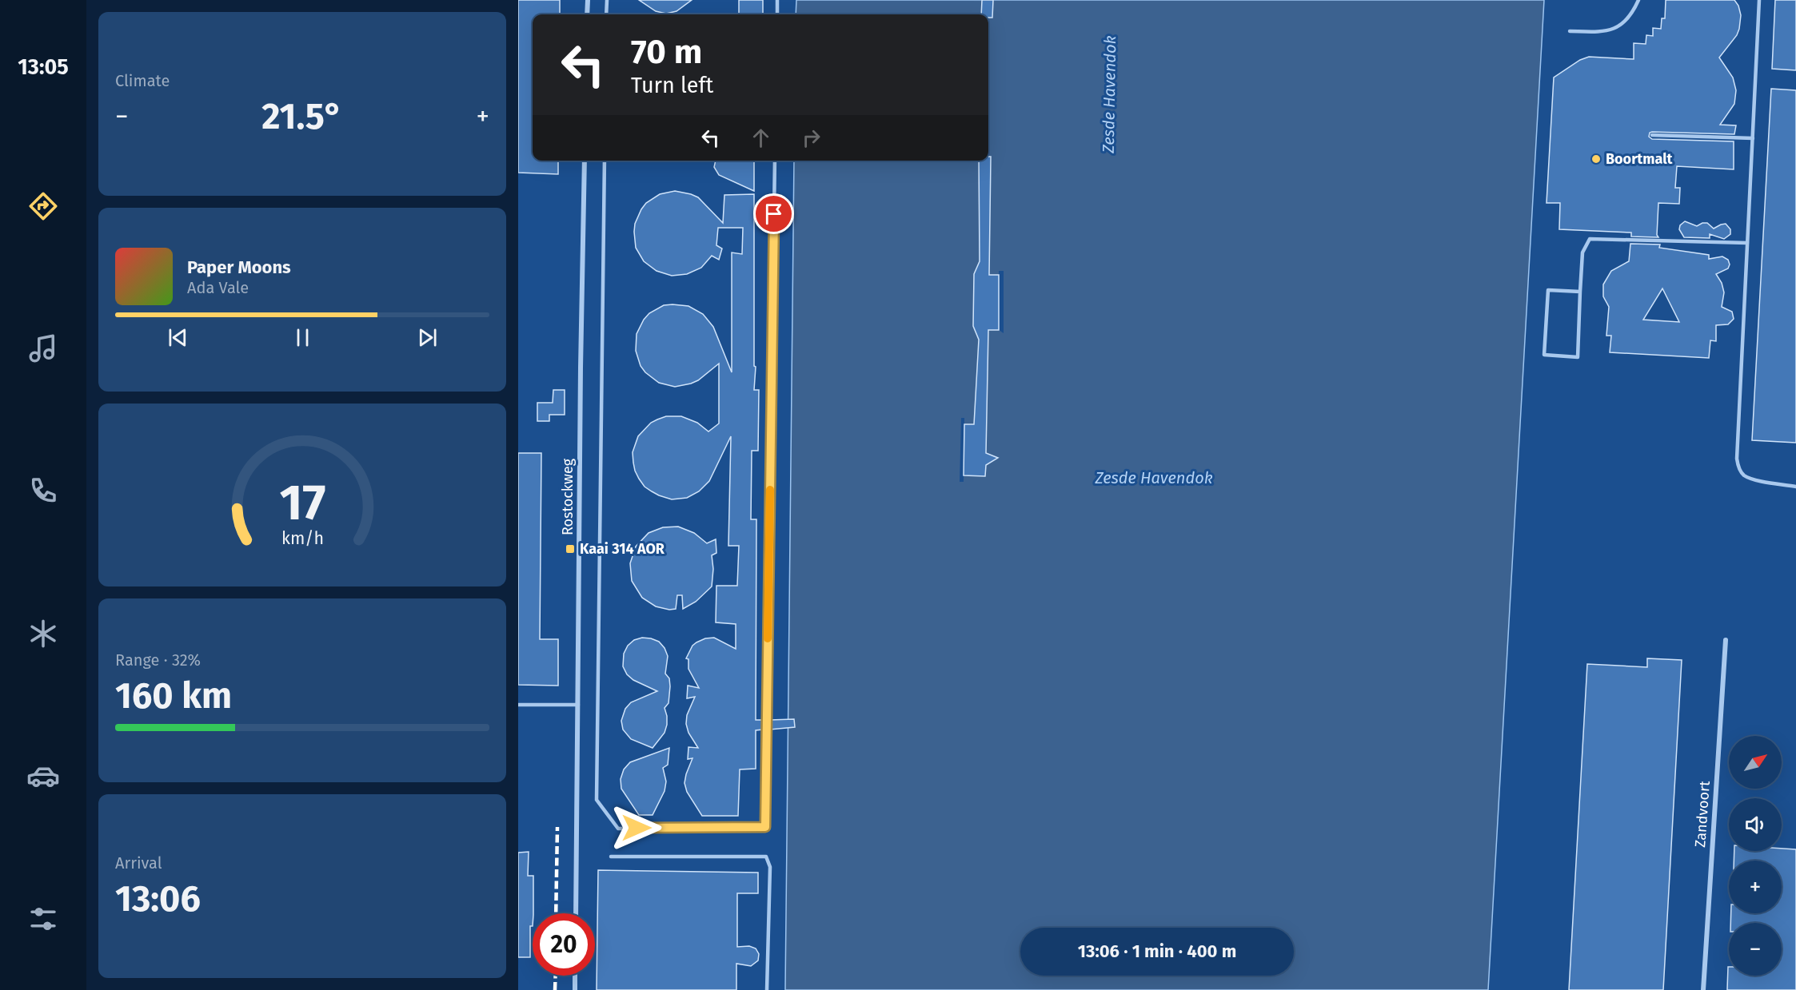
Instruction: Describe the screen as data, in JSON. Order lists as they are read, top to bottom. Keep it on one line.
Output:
{"streets":{"street":["Rostockweg","Zandvoort"]},"water":["Zesde Havendok"],"places":{"other":["Boortmalt"],"transit":["Kaai 314 AOR"]},"north":"top right","page":{"tabs":"13:05","tile":["Climate",["Range · 32%","160 km"],["Arrival","13:06"]],"turn":["70 m","Turn left"],"heat":["−","21.5°","+"],"song":["Paper Moons","Ada Vale"],"map_buttons":["+","−"],"limit":"20","trip":"13:06 · 1 min · 400 m","gauge":["17","km/h"]}}
